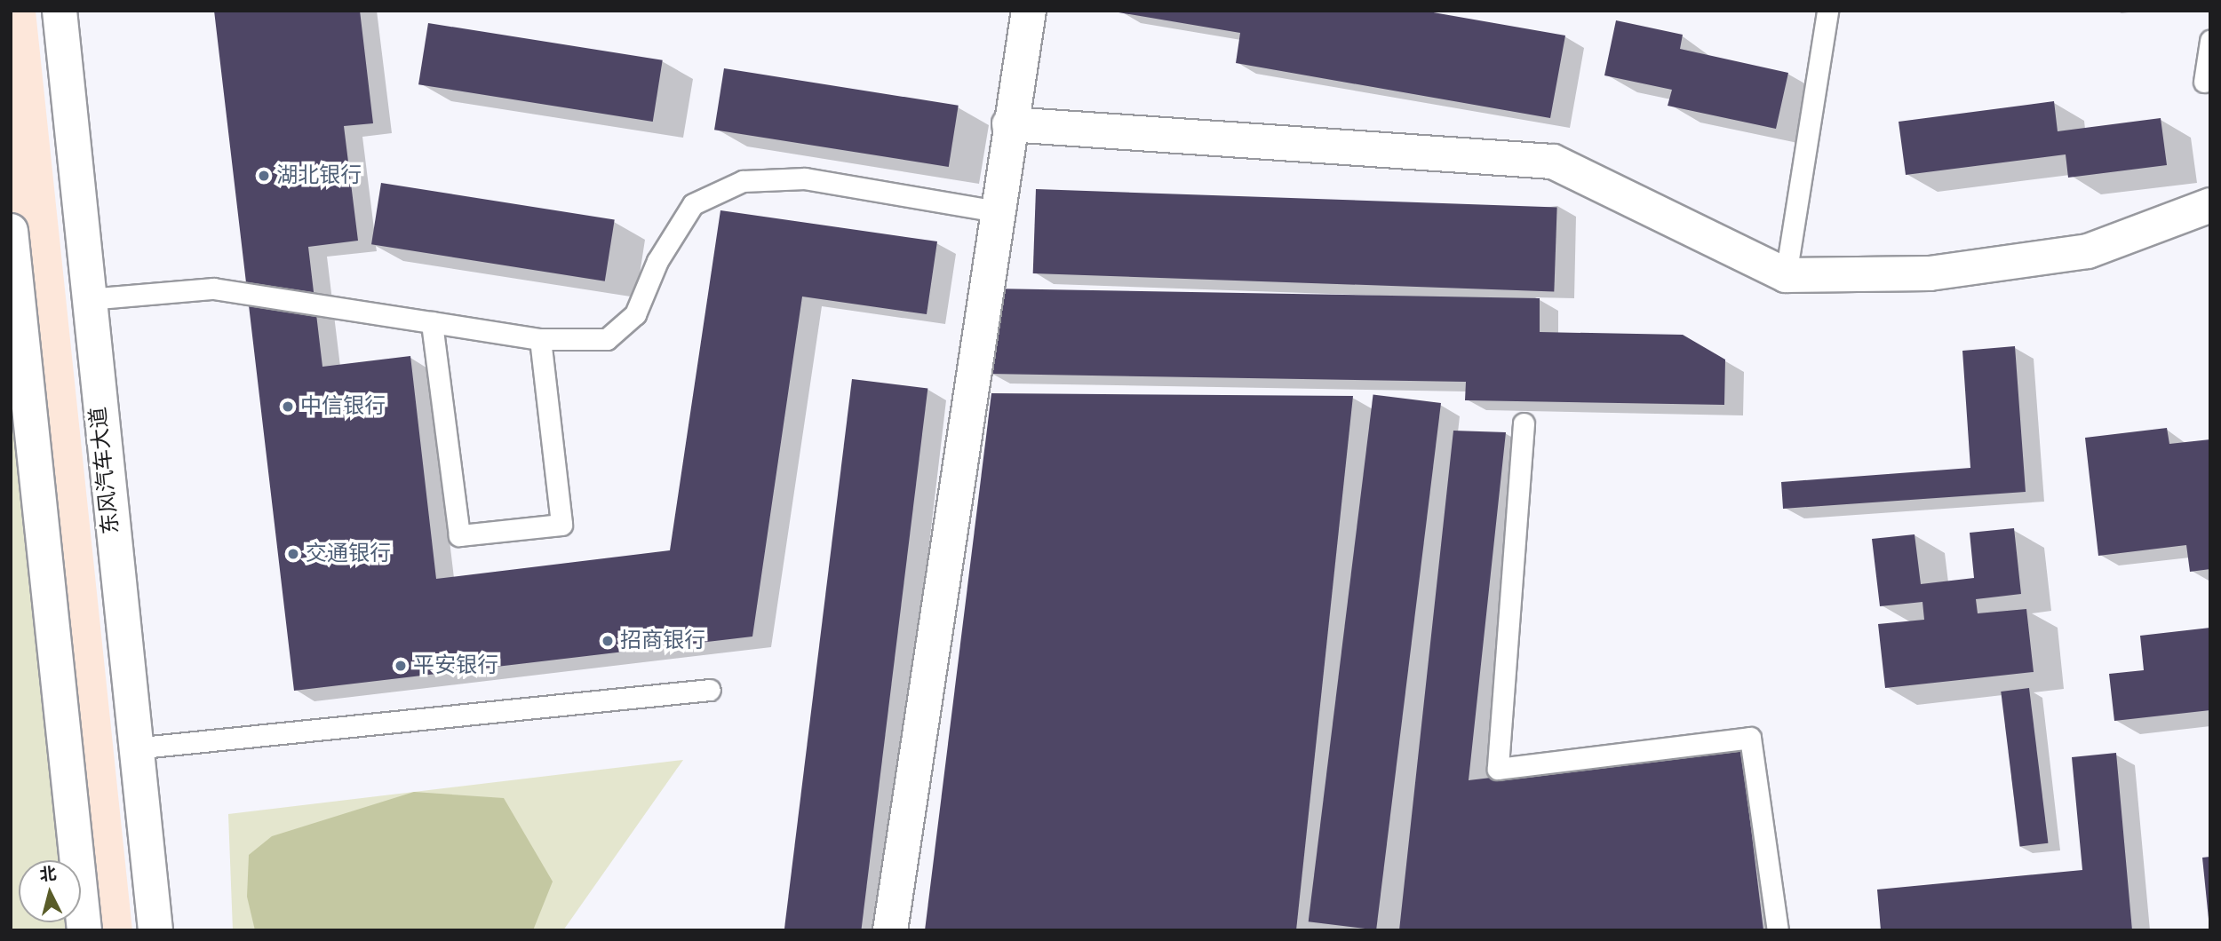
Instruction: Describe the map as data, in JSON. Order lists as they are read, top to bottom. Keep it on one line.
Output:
{"streets":{"street":["东风汽车大道"]},"places":["湖北银行","中信银行","交通银行","招商银行","平安银行"],"north":"top"}
